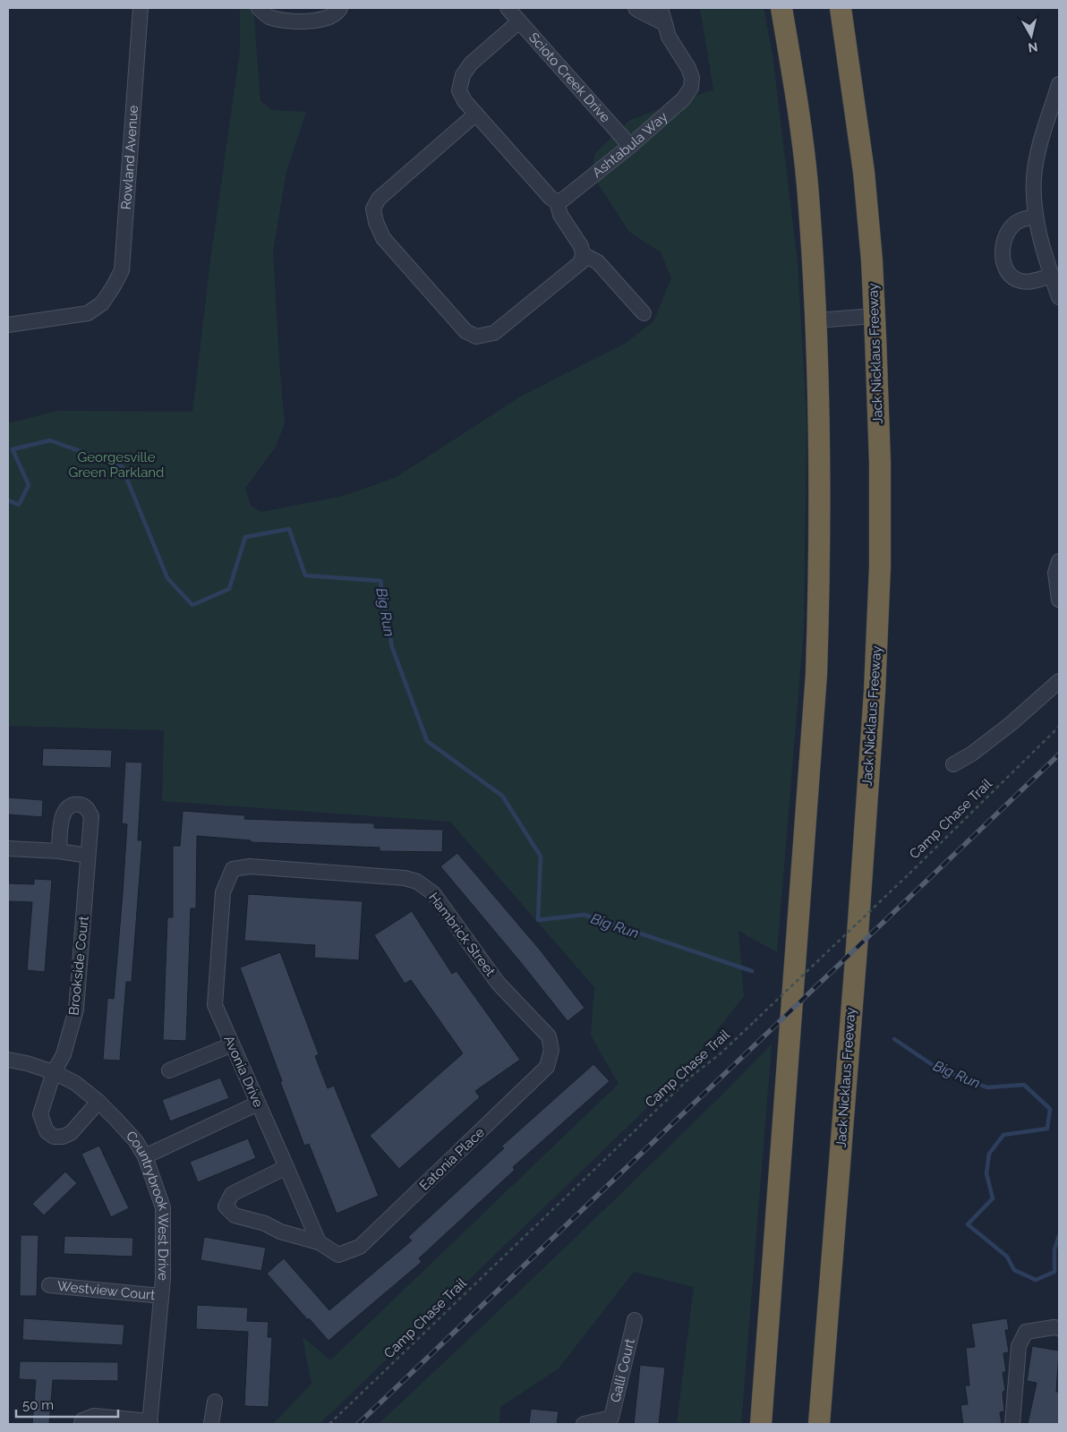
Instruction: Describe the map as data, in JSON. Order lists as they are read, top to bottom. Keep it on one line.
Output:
{"streets":{"highway":["Jack Nicklaus Freeway"],"street":["Scioto Creek Drive","Ashtabula Way","Rowland Avenue","Hambrick Street","Brookside Court","Avonia Drive","Eatonia Place","Countrybrook West Drive","Westview Court","Galli Court"],"path":["Camp Chase Trail"]},"crossings":[["Scioto Creek Drive","Ashtabula Way"],["Hambrick Street","Avonia Drive"],["Hambrick Street","Eatonia Place"],["Brookside Court","Countrybrook West Drive"],["Avonia Drive","Eatonia Place"],["Countrybrook West Drive","Westview Court"]],"water":["Big Run"],"parks":["Georgesville Green Parkland"],"scale_bar":"50 m","north":"bottom"}
